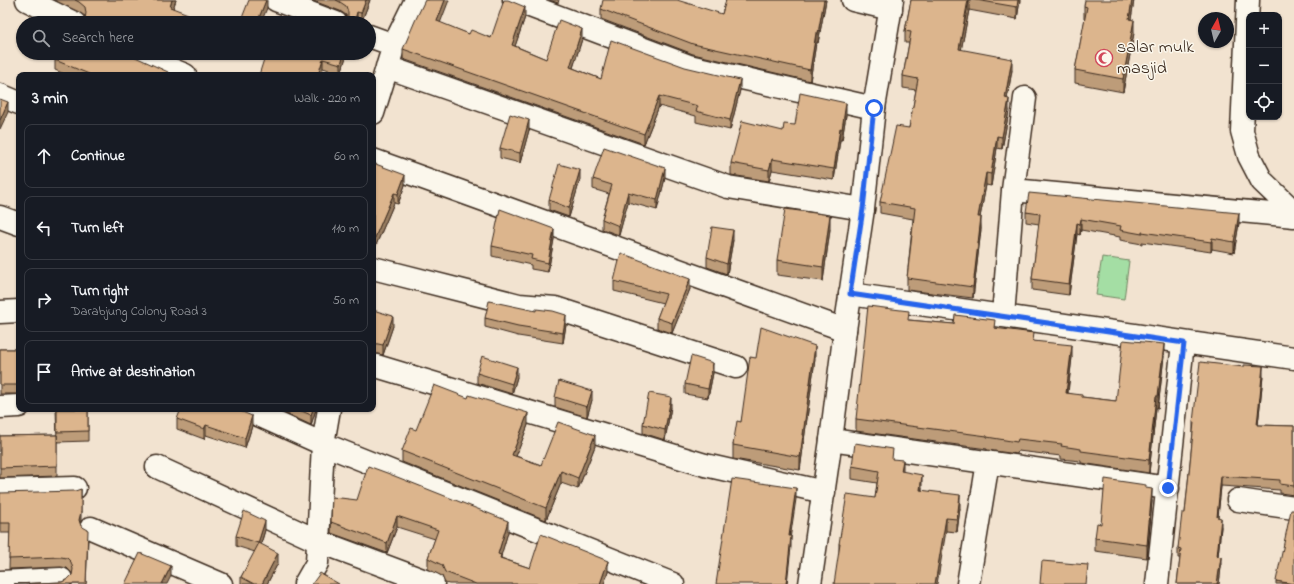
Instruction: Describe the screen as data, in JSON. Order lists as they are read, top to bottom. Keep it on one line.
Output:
{"places":{"mosque":["salar mulk masjid"]},"north":"top","page":{"map_buttons":["+","−"],"search":"Search here","heading":["3 min","Walk · 220 m"],"list":[["Continue","60 m"],["Turn left","110 m"],["Turn right","Darabjung Colony Road 3","50 m"],"Arrive at destination"]}}
